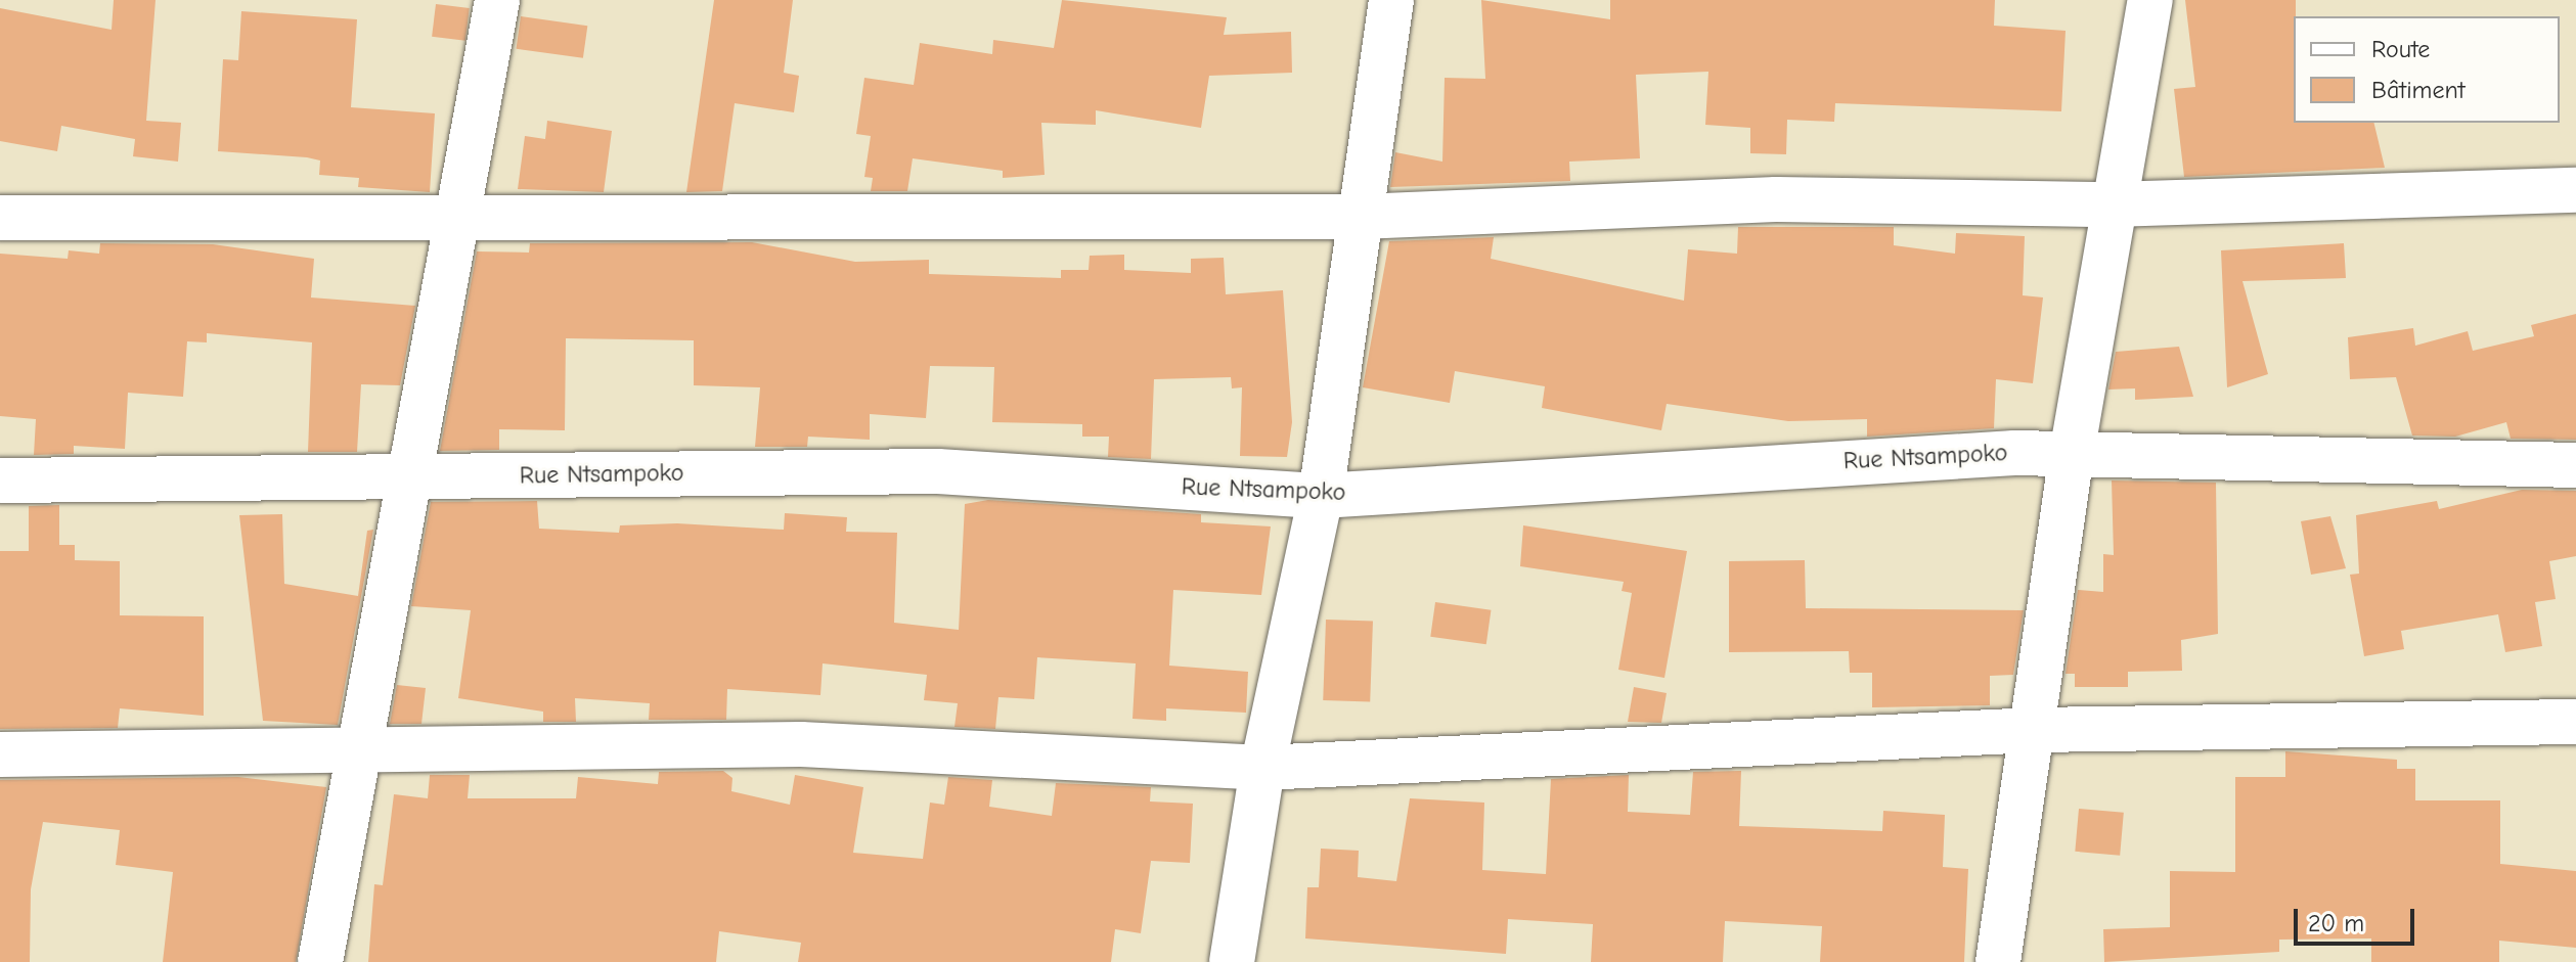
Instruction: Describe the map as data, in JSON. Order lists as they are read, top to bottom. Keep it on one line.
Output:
{"streets":{"street":["Rue Ntsampoko"]},"legend":["Route","Bâtiment"],"scale_bar":"20 m"}
